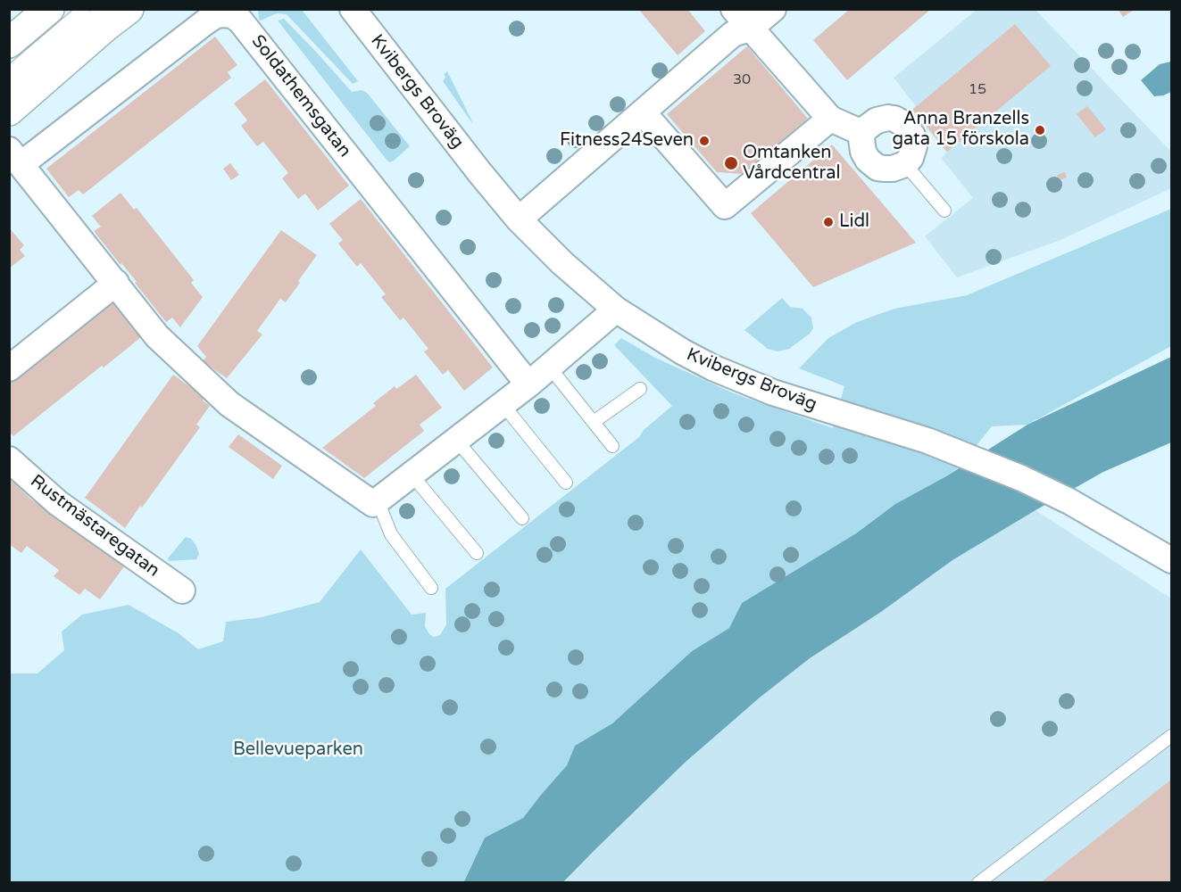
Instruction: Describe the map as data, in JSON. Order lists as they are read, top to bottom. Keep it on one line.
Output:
{"streets":{"street":["Kvibergs Broväg","Soldathemsgatan","Rustmästaregatan"]},"parks":["Bellevueparken"],"places":["Anna Branzells gata 15 förskola","Fitness24Seven","Omtanken Vårdcentral","Lidl"],"house_numbers":["30","15"]}
